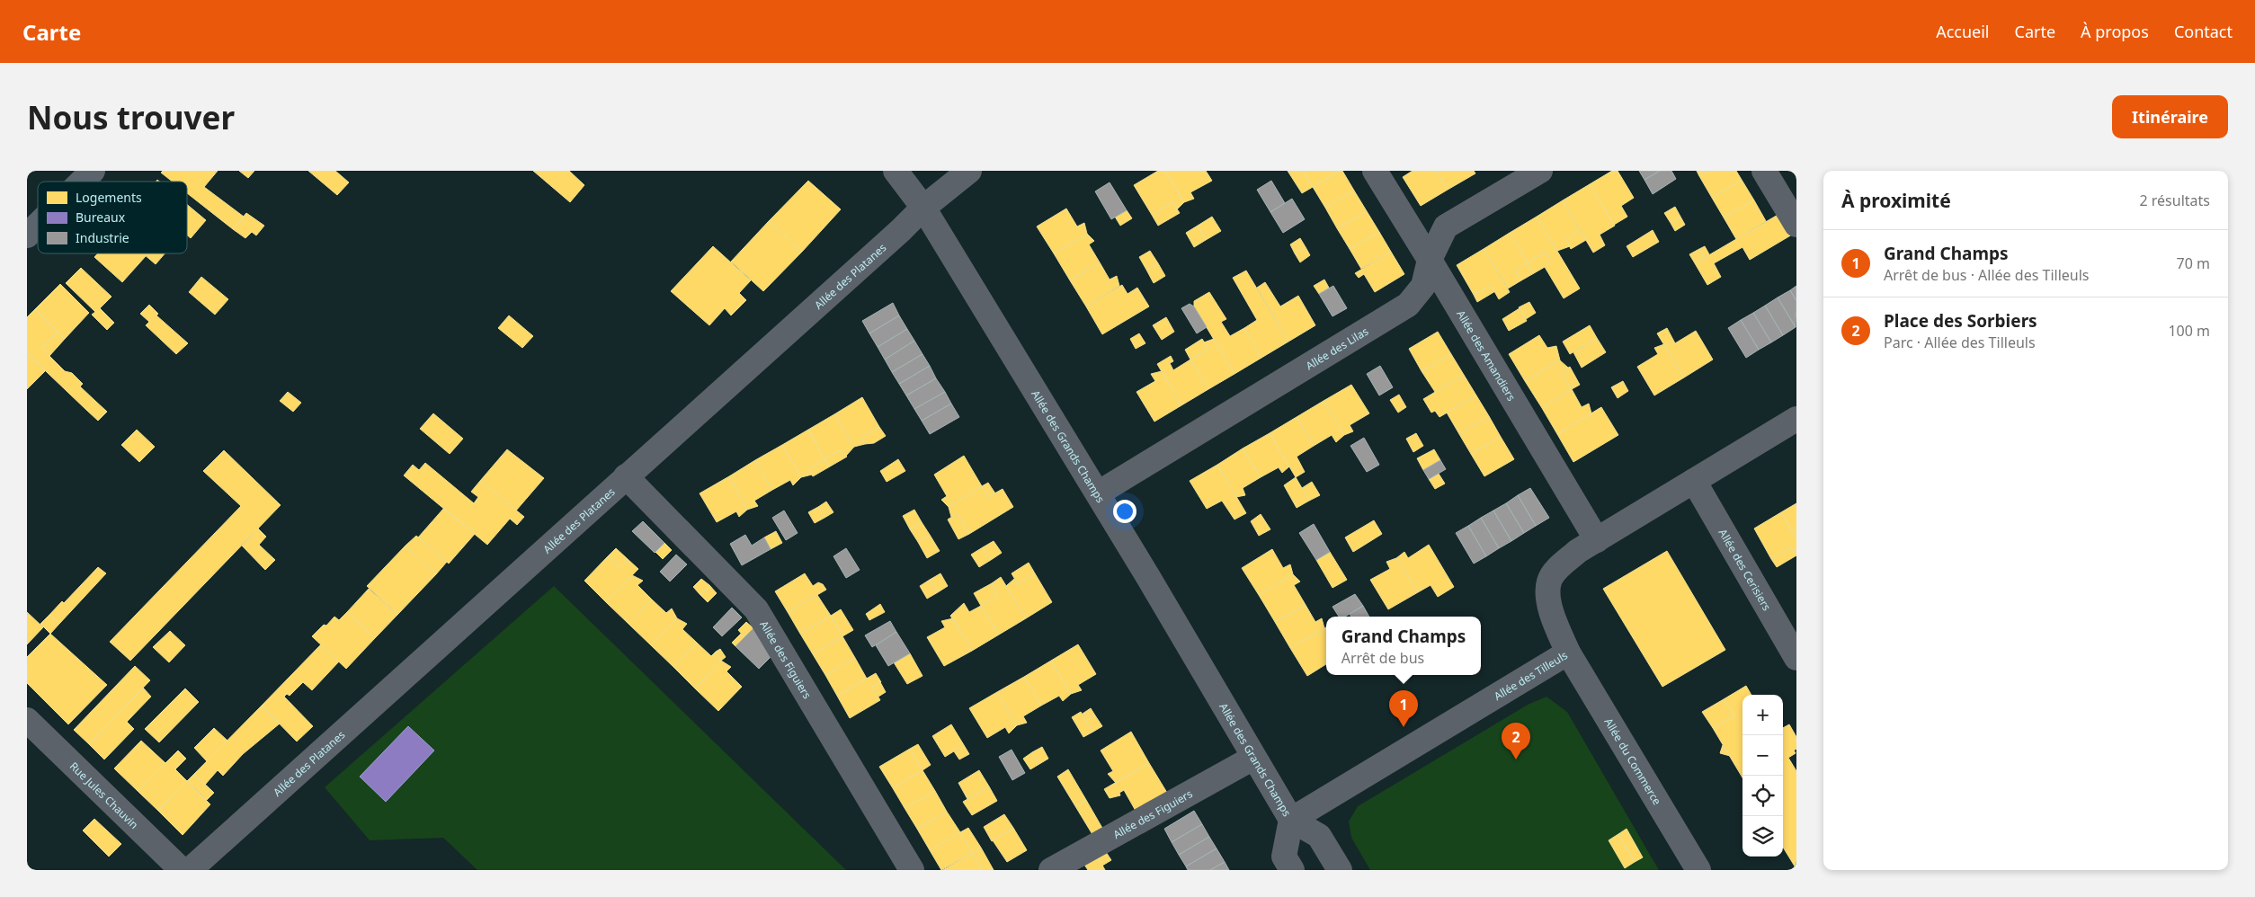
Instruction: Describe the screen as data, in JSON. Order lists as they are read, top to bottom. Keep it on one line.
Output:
{"streets":{"street":["Allée des Platanes","Allée des Lilas","Allée des Amandiers","Allée des Grands Champs","Allée des Cerisiers","Allée des Figuiers","Allée des Tilleuls","Allée du Commerce","Rue Jules Chauvin"]},"crossings":[["Allée des Platanes","Allée des Grands Champs"],["Allée des Platanes","Allée des Figuiers"],["Allée des Lilas","Allée des Amandiers"],["Allée des Lilas","Allée des Grands Champs"],["Allée des Amandiers","Allée des Tilleuls"],["Allée des Grands Champs","Allée des Figuiers"],["Allée des Grands Champs","Allée des Tilleuls"],["Allée des Cerisiers","Allée des Tilleuls"],["Allée des Tilleuls","Allée du Commerce"]],"legend":["Logements","Bureaux","Industrie"],"page":{"header":"Carte","nav":["Accueil","Carte","À propos","Contact"],"buttons":"Itinéraire","title":"Nous trouver","heading":["À proximité","2 résultats"],"list":[{"mark":"1","name":"Grand Champs","note":"Arrêt de bus · Allée des Tilleuls","value":"70 m"},{"mark":"2","name":"Place des Sorbiers","note":"Parc · Allée des Tilleuls","value":"100 m"}],"popup":["Grand Champs","Arrêt de bus"],"pins":["1","2"],"map_buttons":["+","−"]}}
